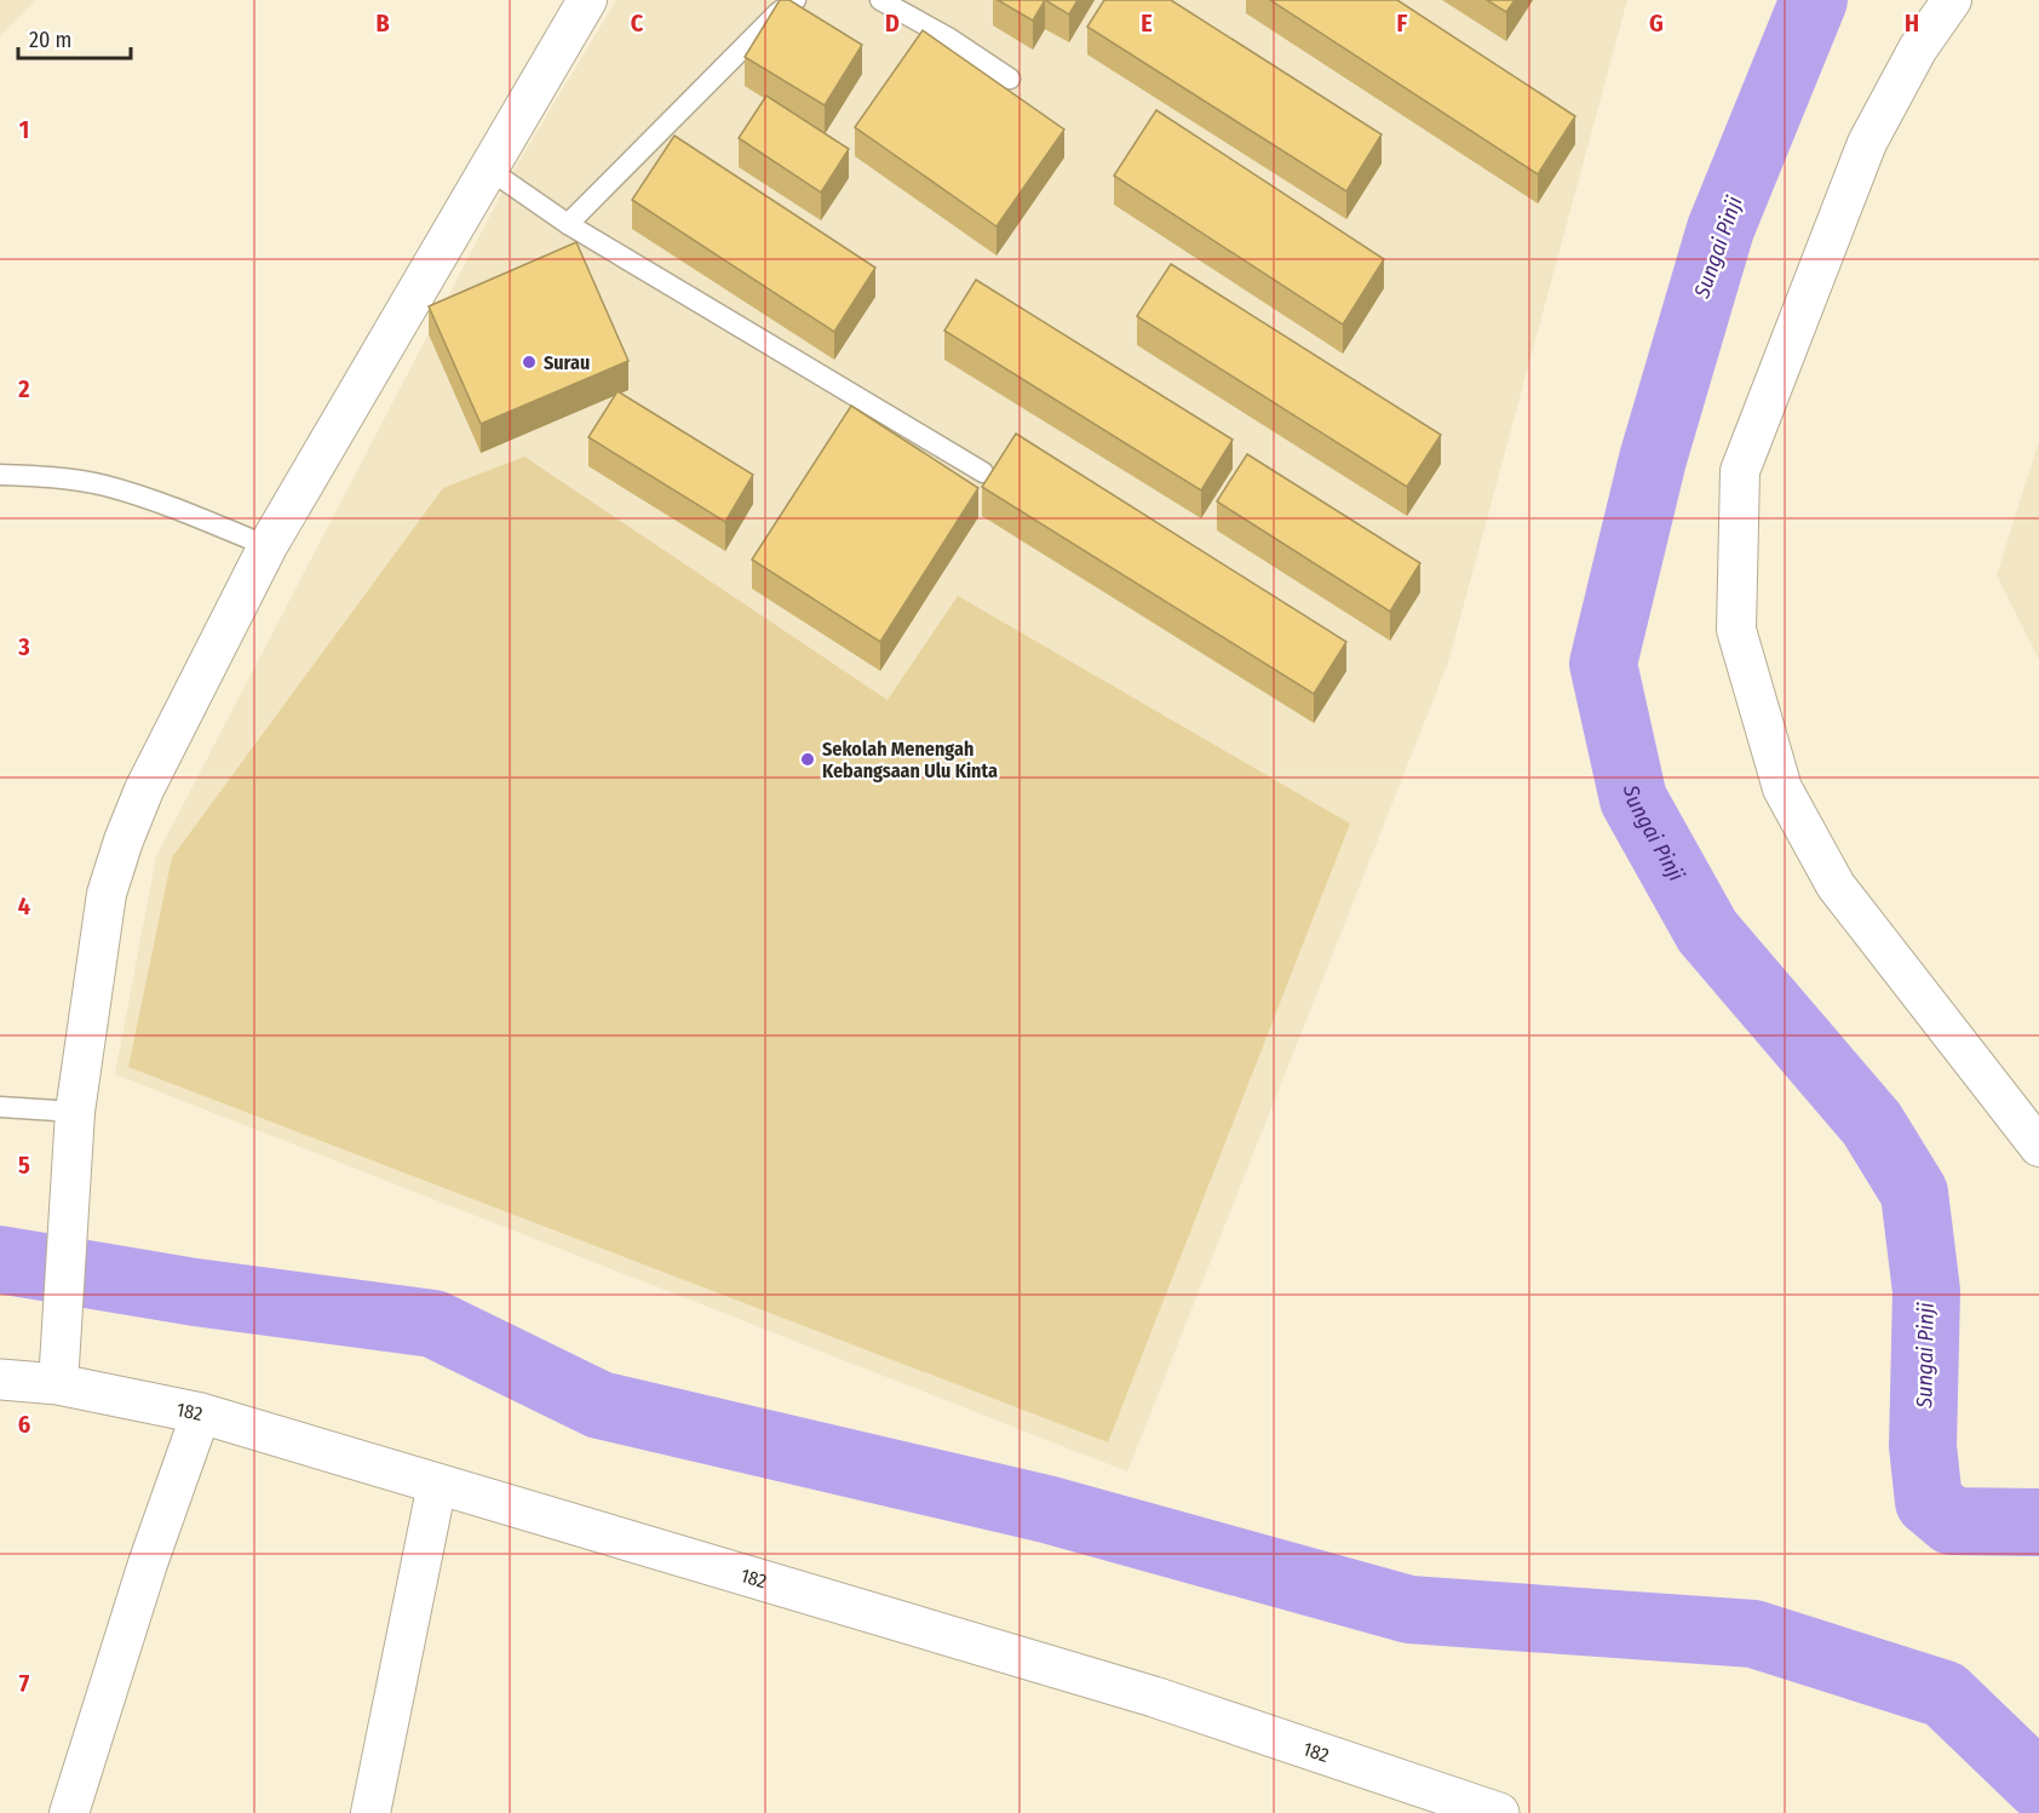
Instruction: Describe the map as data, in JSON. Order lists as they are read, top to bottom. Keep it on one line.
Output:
{"streets":{"street":["182"]},"water":["Sungai Pinji"],"places":["Surau","Sekolah Menengah Kebangsaan Ulu Kinta"],"scale_bar":"20 m","grid":{"columns":["B","C","D","E","F","G","H"],"rows":["1","2","3","4","5","6","7"]}}
